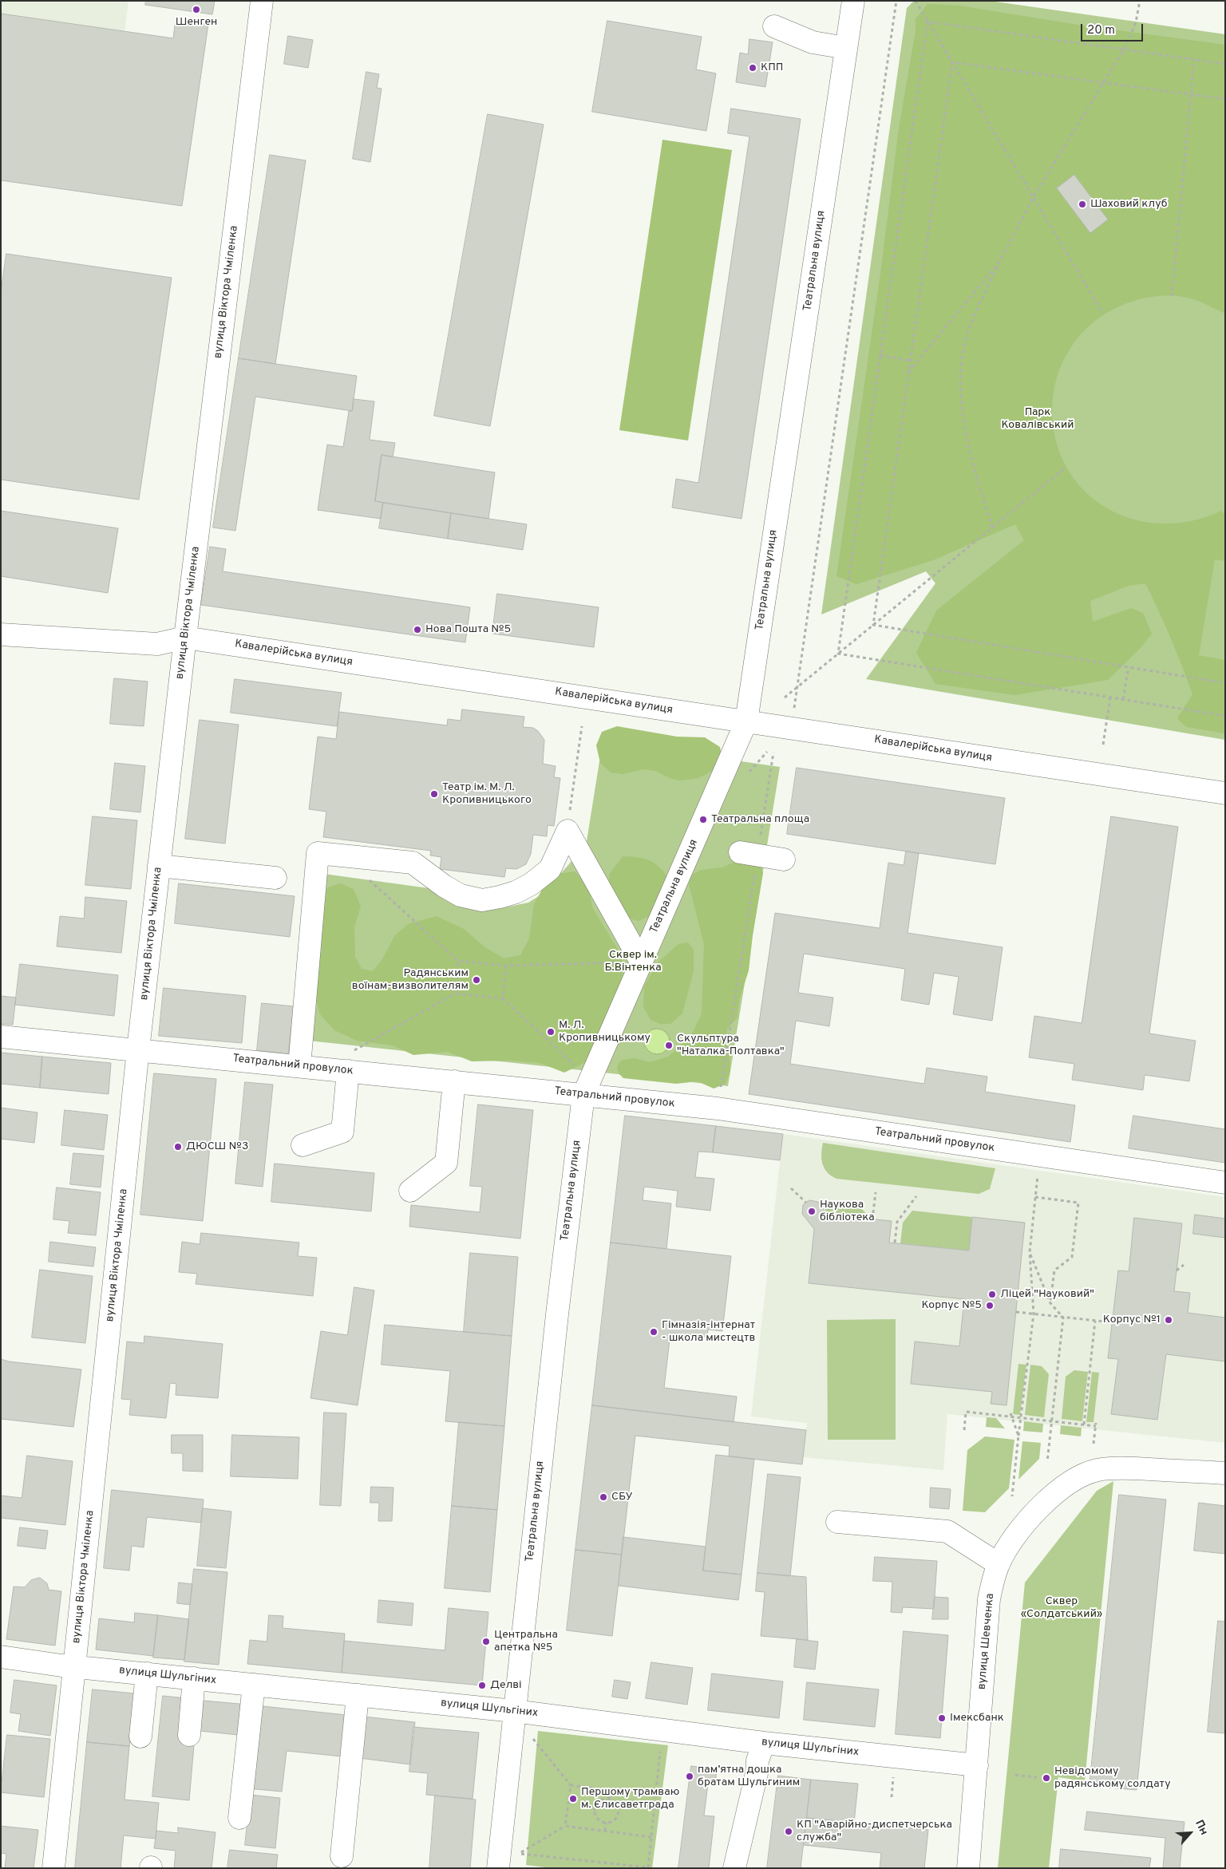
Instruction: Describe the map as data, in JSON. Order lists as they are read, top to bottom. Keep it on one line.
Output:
{"streets":{"street":["Театральна вулиця","вулиця Віктора Чміленка","Кавалерійська вулиця","Театральний провулок","вулиця Шевченка","вулиця Шульгіних"]},"crossings":[["Театральна вулиця","Кавалерійська вулиця"],["Театральна вулиця","Театральний провулок"],["Театральна вулиця","вулиця Шульгіних"],["вулиця Віктора Чміленка","Кавалерійська вулиця"],["вулиця Віктора Чміленка","Театральний провулок"],["вулиця Віктора Чміленка","вулиця Шульгіних"],["вулиця Шевченка","вулиця Шульгіних"]],"parks":["Парк Ковалівський","Сквер ім. Б.Вінтенка","Сквер «Солдатський»"],"places":["Шенген","КПП","Шаховий клуб","Нова Пошта №5","Театр ім. М. Л. Кропивницького","Театральна площа","Радянським воїнам-визволителям","М. Л. Кропивницькому","Скульптура \"Наталка-Полтавка\"","ДЮСШ №3","Наукова бібліотека","Ліцей \"Науковий\"","Корпус №5","Корпус №1","Гімназія-інтернат - школа мистецтв","СБУ","Центральна апетка №5","Делві","Імексбанк","пам’ятна дошка братам Шульгиним","Невідомому радянському солдату","Першому трамваю м. Єлисаветграда","КП \"Аварійно-диспетчерська служба\""],"scale_bar":"20 m","north":"top right"}
